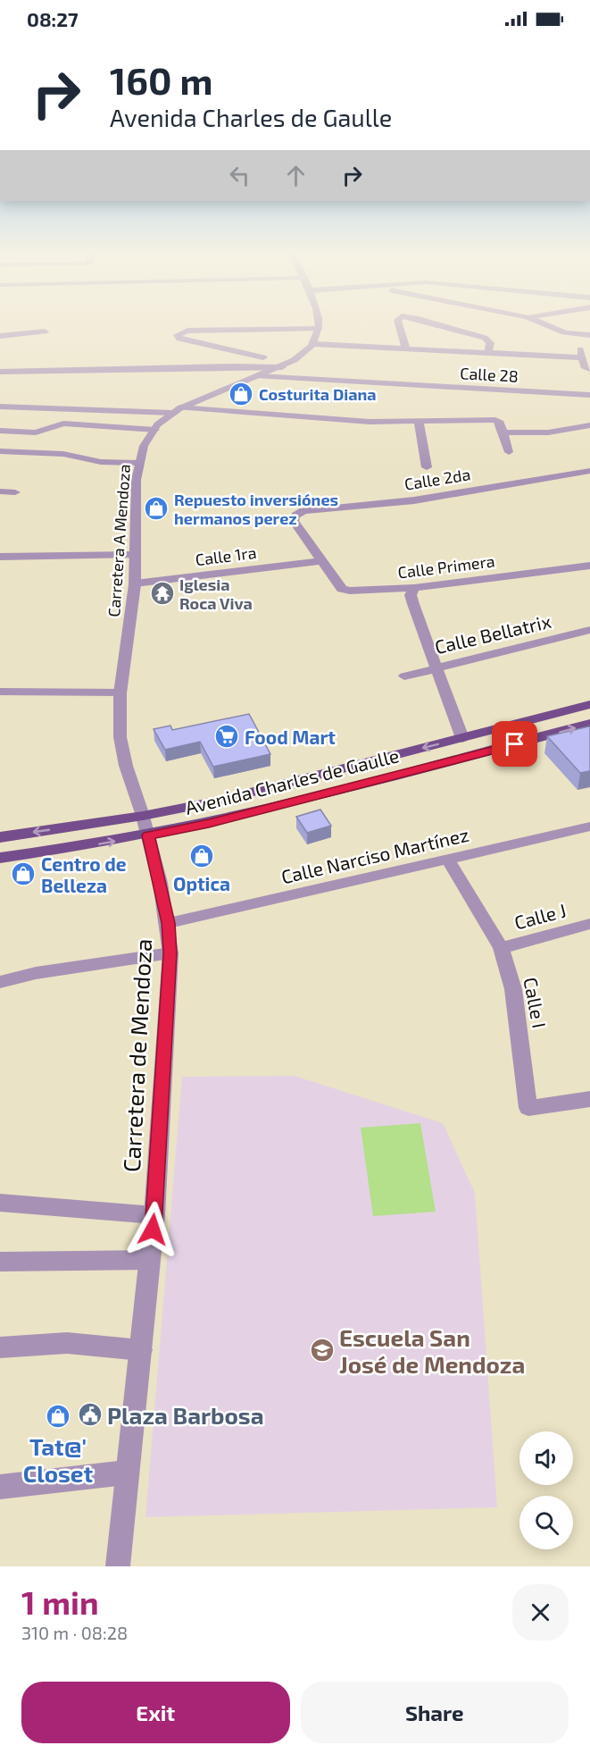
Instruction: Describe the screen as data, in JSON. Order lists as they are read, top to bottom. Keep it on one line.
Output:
{"streets":{"main road":["Avenida Charles de Gaulle"],"street":["Calle 28","Calle 2da","Carretera A Mendoza","Calle 1ra","Calle Primera","Calle Bellatrix","Calle Narciso Martínez","Calle J","Calle I","Carretera de Mendoza"]},"crossings":[["Calle 28","Carretera A Mendoza"],["Calle 2da","Calle 1ra"],["Calle 2da","Calle Primera"],["Carretera A Mendoza","Calle 1ra"],["Carretera A Mendoza","Avenida Charles de Gaulle"],["Carretera A Mendoza","Carretera de Mendoza"],["Calle 1ra","Calle Primera"],["Avenida Charles de Gaulle","Carretera de Mendoza"],["Calle Narciso Martínez","Calle I"],["Calle Narciso Martínez","Carretera de Mendoza"],["Calle J","Calle I"]],"places":{"shop":["Costurita Diana","Repuesto inversiónes hermanos perez","Optica","Centro de Belleza","Tat@' Closet"],"temple":["Iglesia Roca Viva"],"supermarket":["Food Mart"],"school or university":["Escuela San José de Mendoza"],"public building":["Plaza Barbosa"]},"page":{"status":"08:27","turn":["160 m","Avenida Charles de Gaulle"],"heading":["1 min","310 m · 08:28"],"buttons":["Exit","Share"]}}
